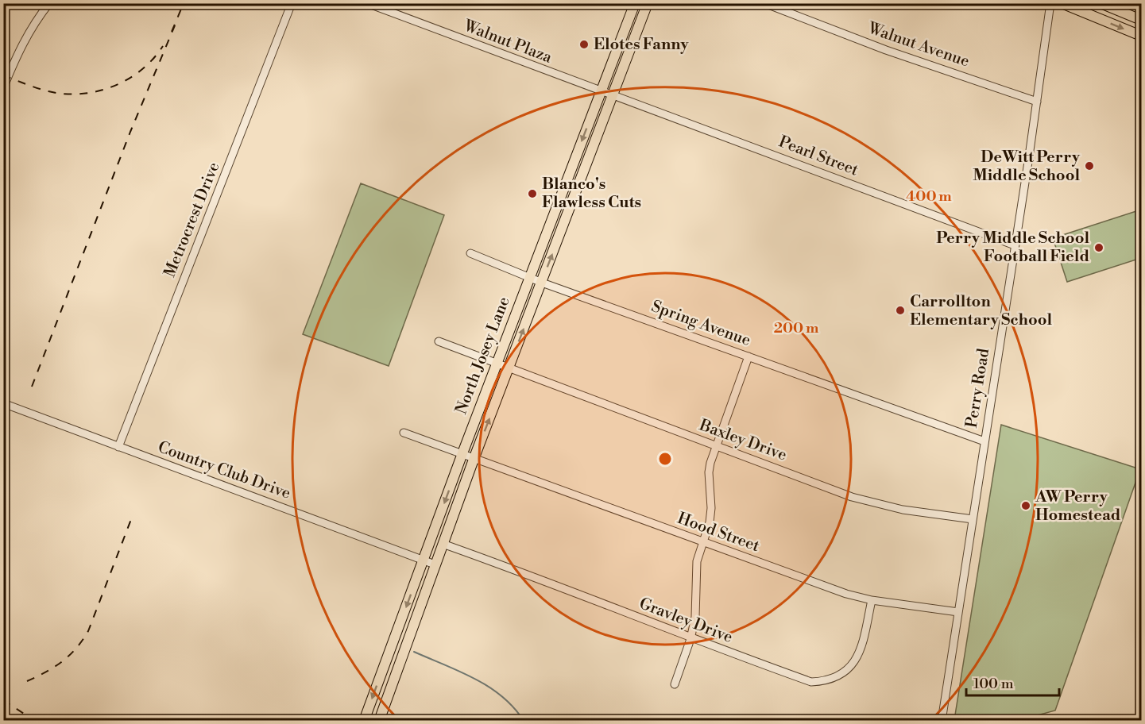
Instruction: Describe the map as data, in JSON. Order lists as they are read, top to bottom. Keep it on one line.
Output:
{"streets":{"main road":["North Josey Lane"],"street":["Walnut Plaza","Walnut Avenue","Pearl Street","Metrocrest Drive","Spring Avenue","Perry Road","Baxley Drive","Country Club Drive","Hood Street","Gravley Drive"]},"crossings":[["Walnut Plaza","Pearl Street"],["Walnut Plaza","North Josey Lane"],["Walnut Avenue","Perry Road"],["Pearl Street","North Josey Lane"],["Pearl Street","Perry Road"],["Metrocrest Drive","Country Club Drive"],["Spring Avenue","North Josey Lane"],["Spring Avenue","Perry Road"],["North Josey Lane","Baxley Drive"],["North Josey Lane","Country Club Drive"],["North Josey Lane","Hood Street"],["North Josey Lane","Gravley Drive"],["Perry Road","Baxley Drive"],["Perry Road","Hood Street"],["Hood Street","Gravley Drive"]],"places":["Elotes Fanny","DeWitt Perry Middle School","Blanco's Flawless Cuts","Perry Middle School Football Field","Carrollton Elementary School","AW Perry Homestead"],"scale_bar":"100 m","rings":["400 m","200 m"]}
